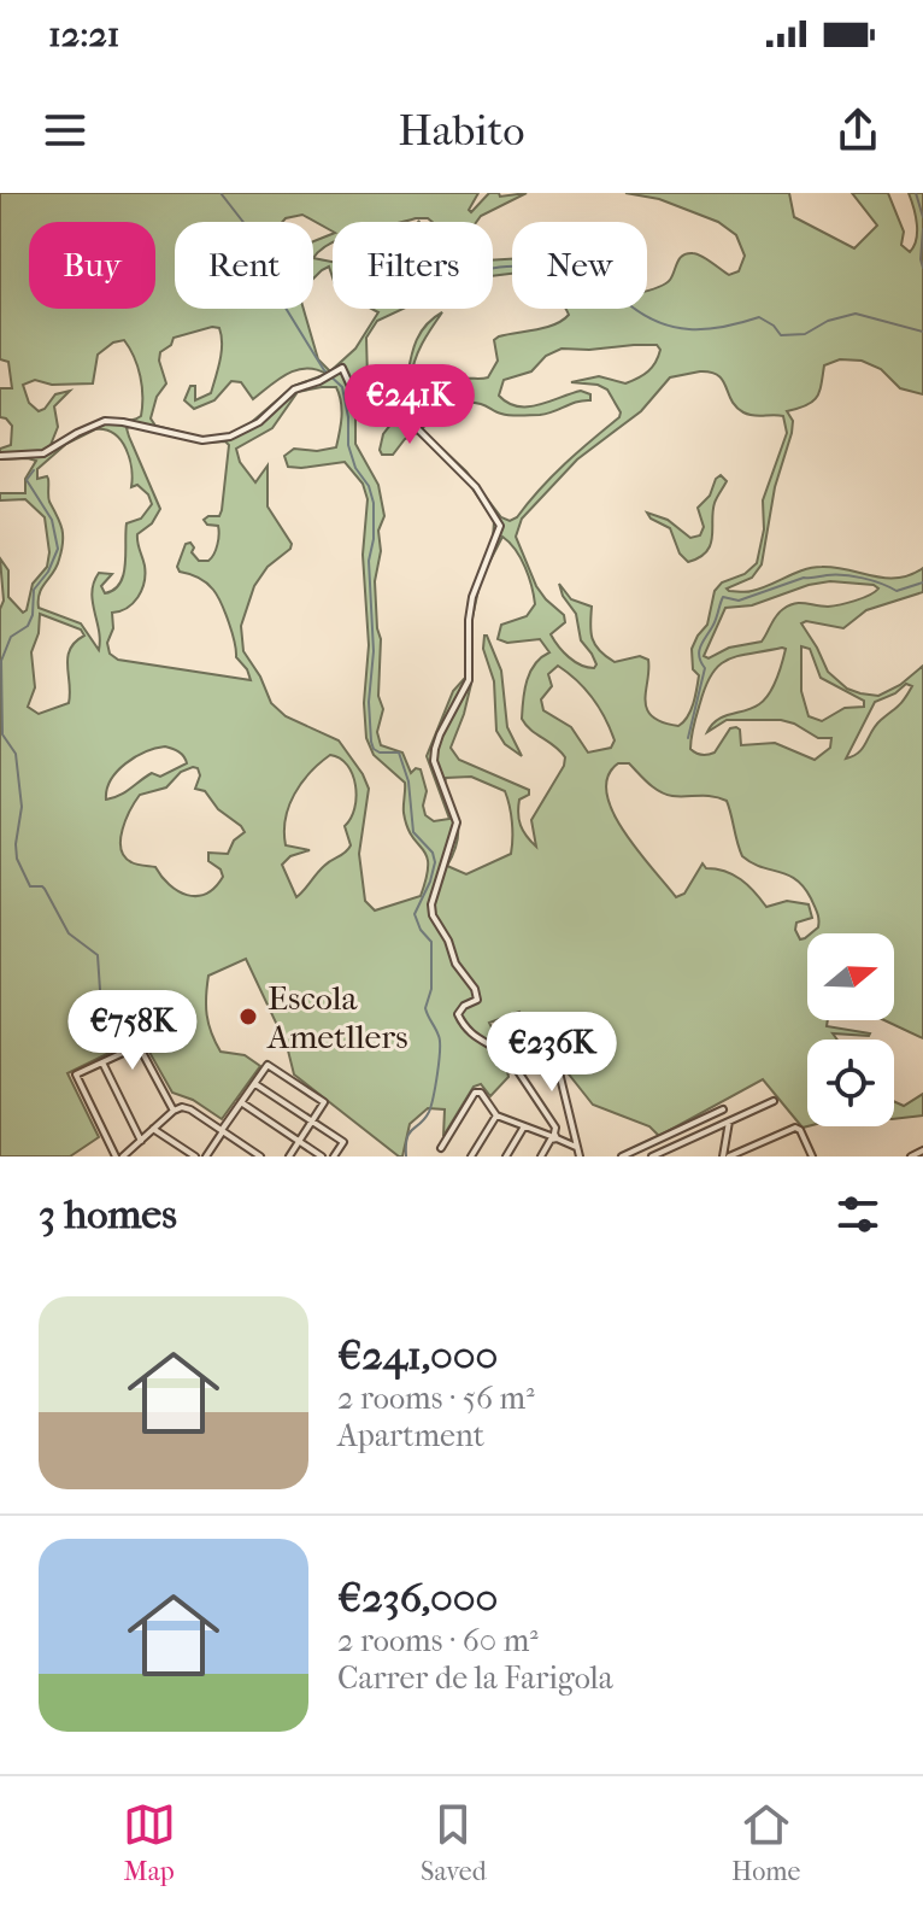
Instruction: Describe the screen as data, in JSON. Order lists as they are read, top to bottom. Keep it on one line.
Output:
{"places":["Escola Ametllers"],"north":"right","page":{"status":"12:21","header":"Habito","chip":["Buy","Rent","Filters","New"],"price":["€241K","€758K","€236K"],"heading":"3 homes","list":[{"name":"€241,000","note":"2 rooms · 56 m² · Apartment"},{"name":"€236,000","note":"2 rooms · 60 m² · Carrer de la Farigola"}],"tabs":["Map","Saved","Home"]}}
